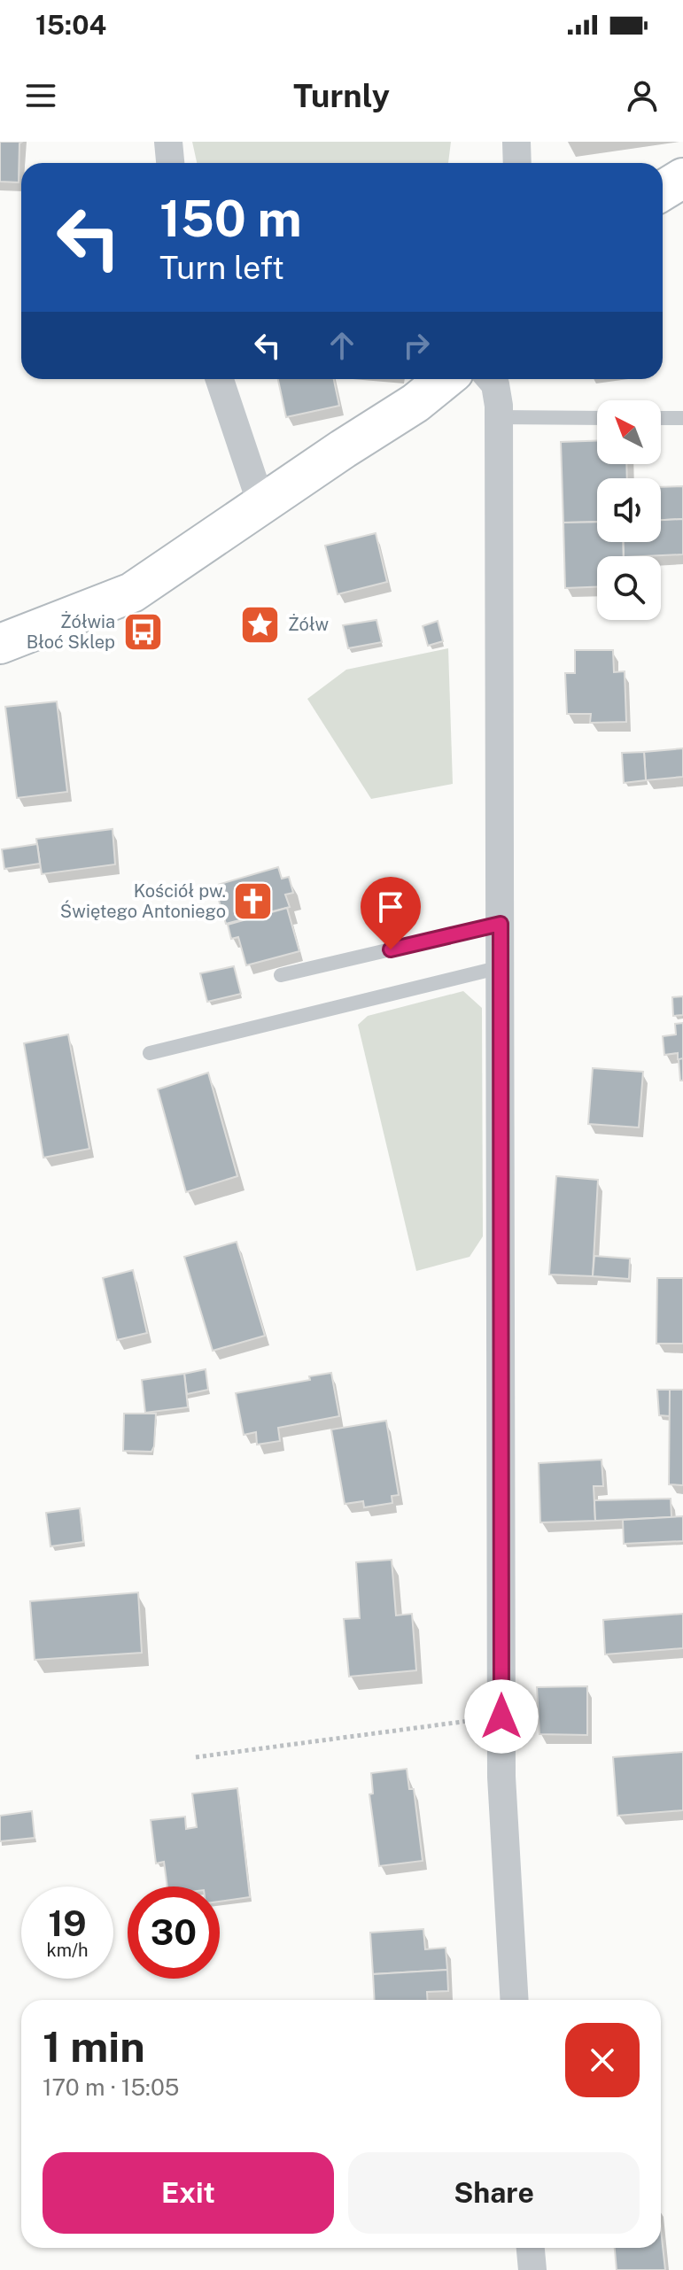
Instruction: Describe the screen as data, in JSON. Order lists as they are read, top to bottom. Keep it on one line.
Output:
{"places":{"place":["Żółw"],"bus stop":["Żółwia Błoć Sklep"],"church":["Kościół pw. Świętego Antoniego"]},"north":"top left","page":{"status":"15:04","header":"Turnly","turn":["150 m","Turn left"],"speed":"19 km/h","limit":"30","heading":["1 min","170 m · 15:05"],"buttons":["Exit","Share"]}}
